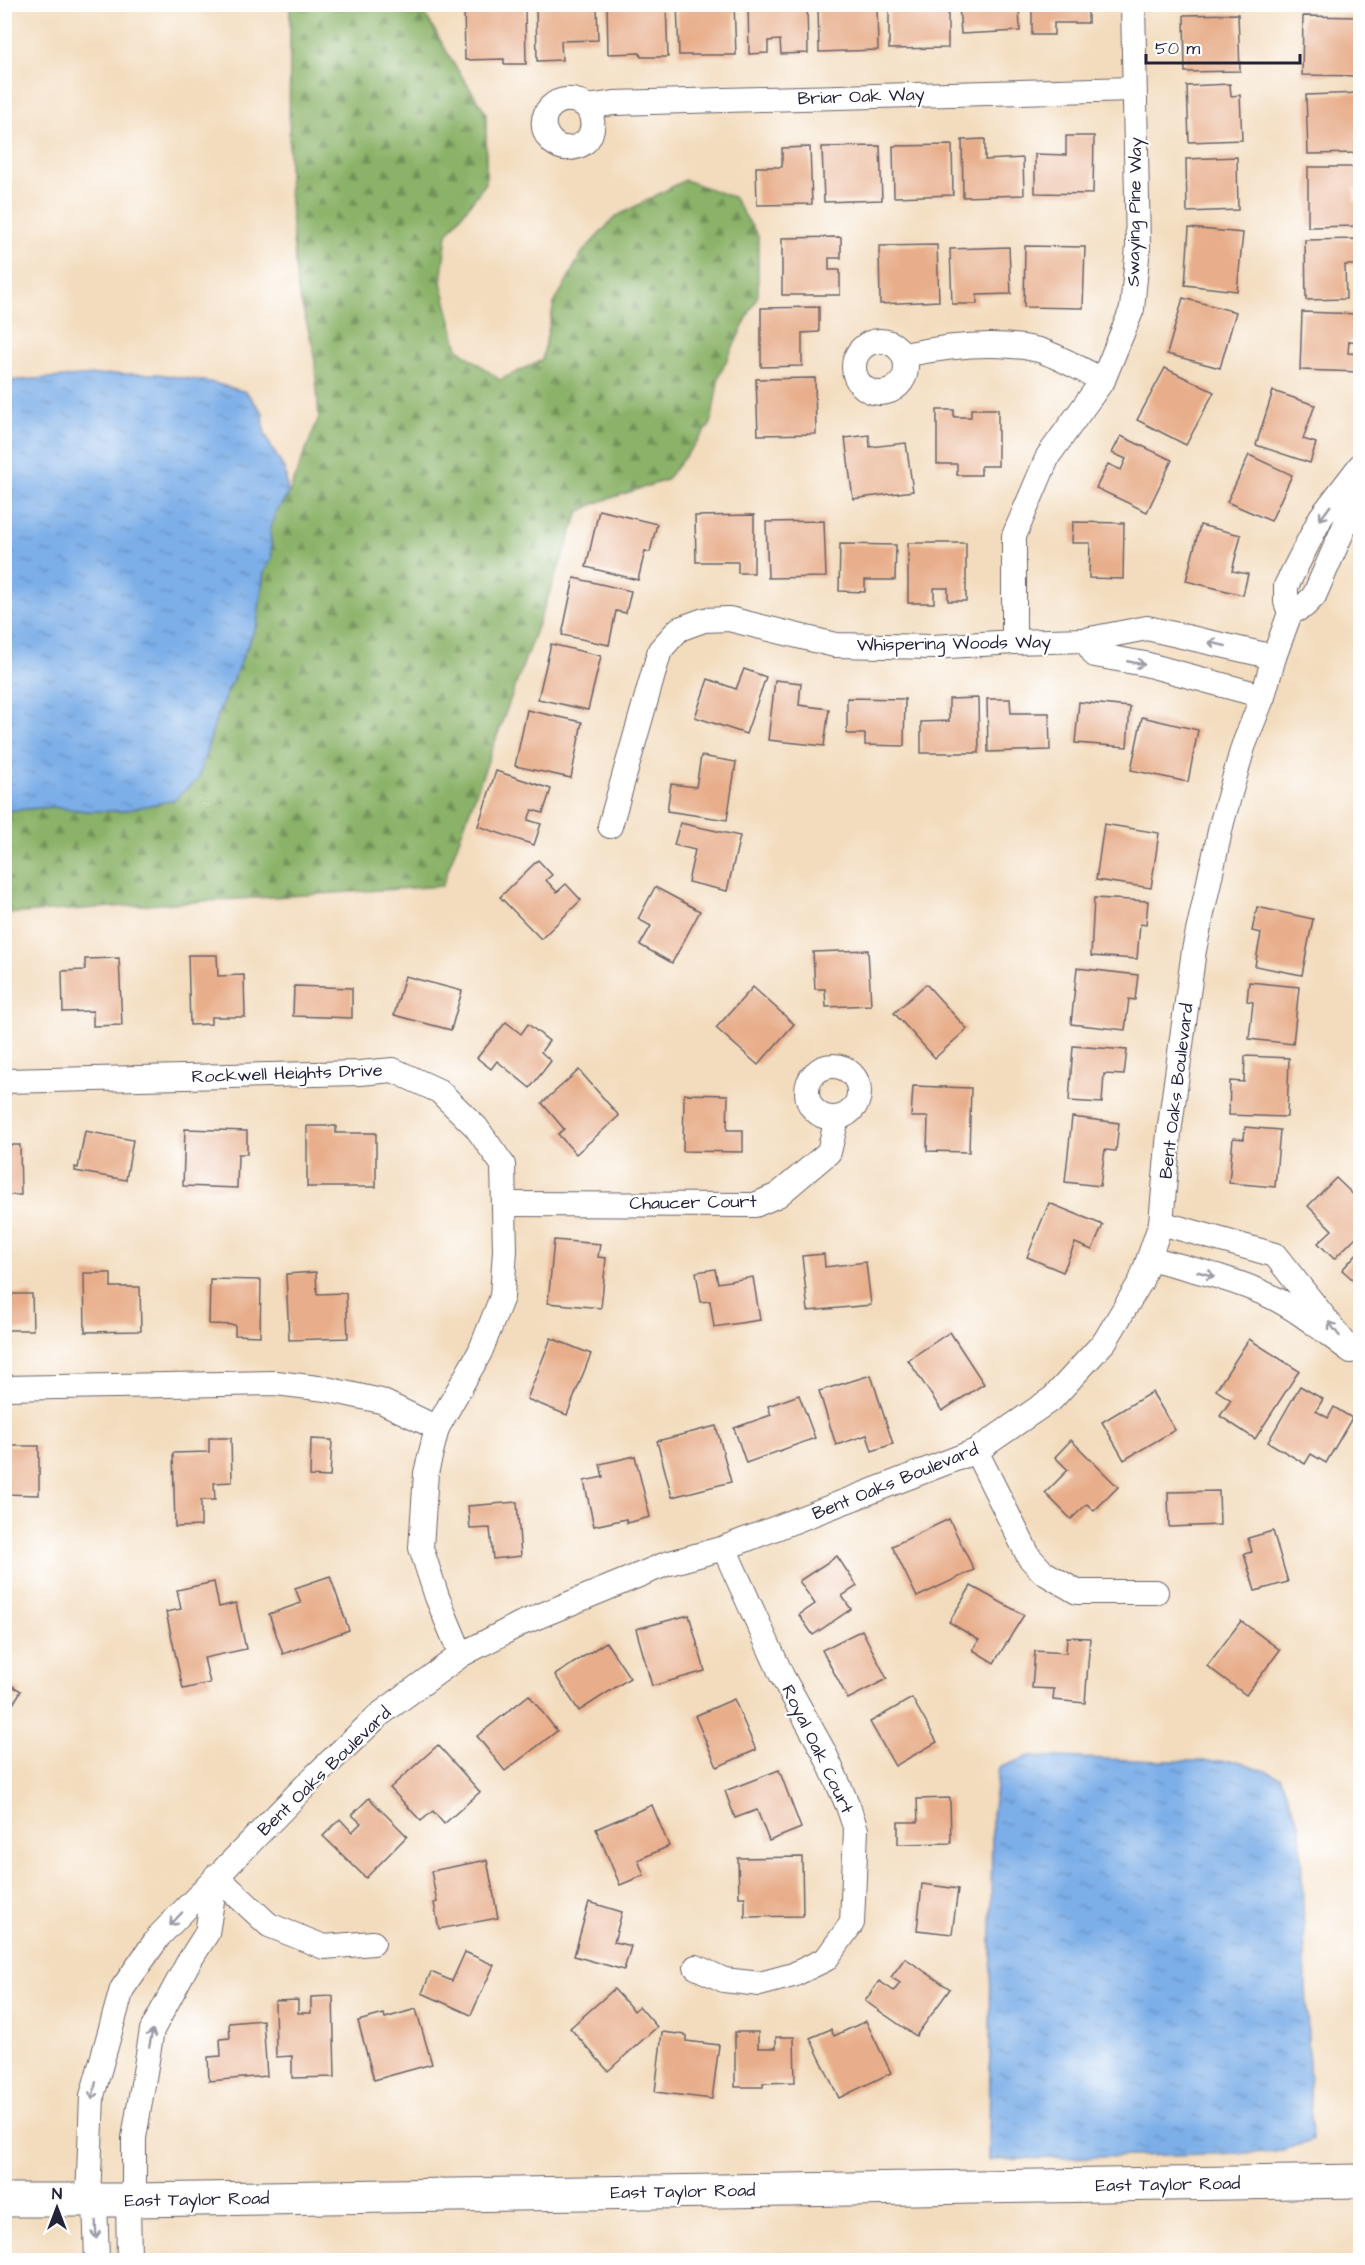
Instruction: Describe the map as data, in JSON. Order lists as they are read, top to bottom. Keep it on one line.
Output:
{"streets":{"main road":["East Taylor Road"],"street":["Briar Oak Way","Swaying Pine Way","Whispering Woods Way","Rockwell Heights Drive","Bent Oaks Boulevard","Chaucer Court","Royal Oak Court"]},"crossings":[["Briar Oak Way","Swaying Pine Way"],["Swaying Pine Way","Whispering Woods Way"],["Whispering Woods Way","Bent Oaks Boulevard"],["Rockwell Heights Drive","Bent Oaks Boulevard"],["Rockwell Heights Drive","Chaucer Court"],["Bent Oaks Boulevard","Royal Oak Court"],["Bent Oaks Boulevard","East Taylor Road"]],"scale_bar":"50 m","north":"top"}
